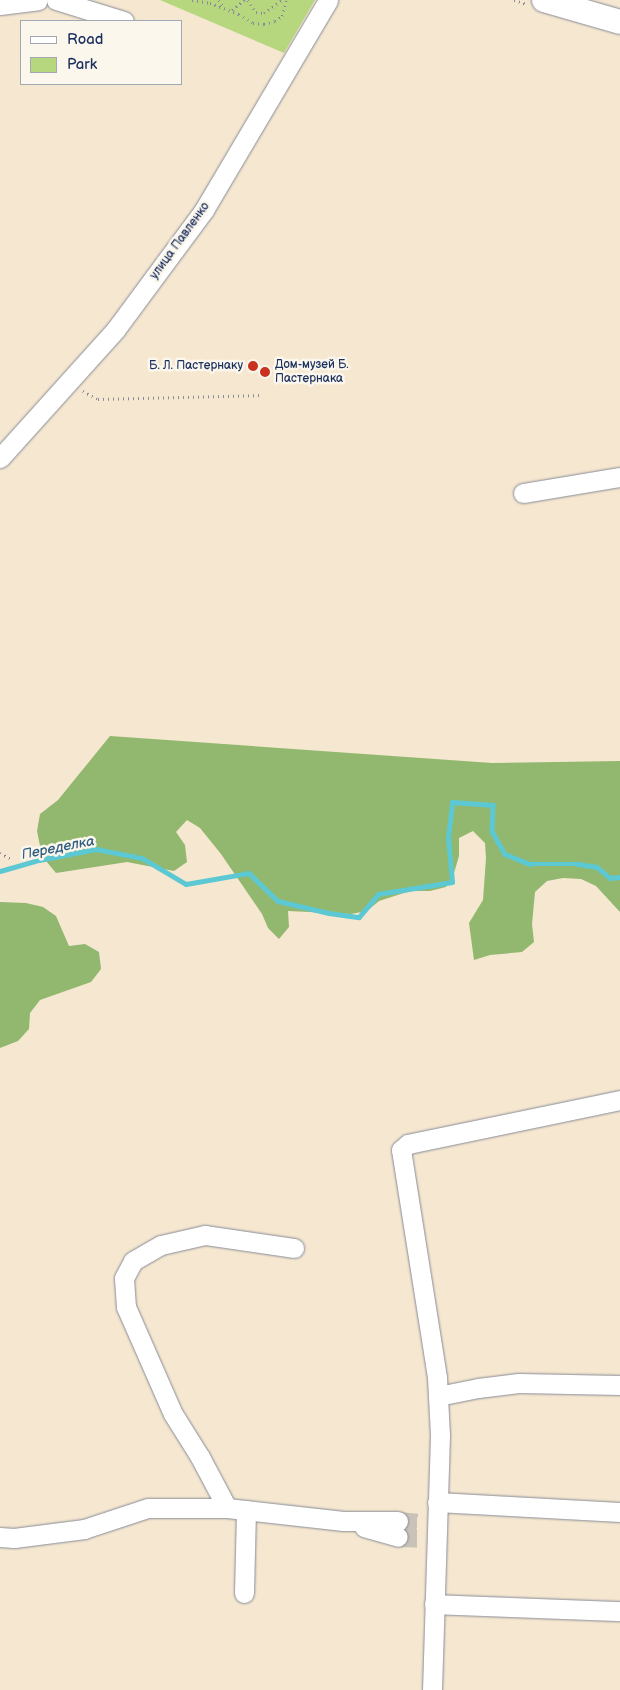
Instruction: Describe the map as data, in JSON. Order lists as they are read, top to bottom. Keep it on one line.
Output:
{"streets":{"street":["улица Павленко"]},"water":["Переделка"],"places":["Б. Л. Пастернаку","Дом-музей Б. Пастернака"],"legend":["Road","Park"]}
